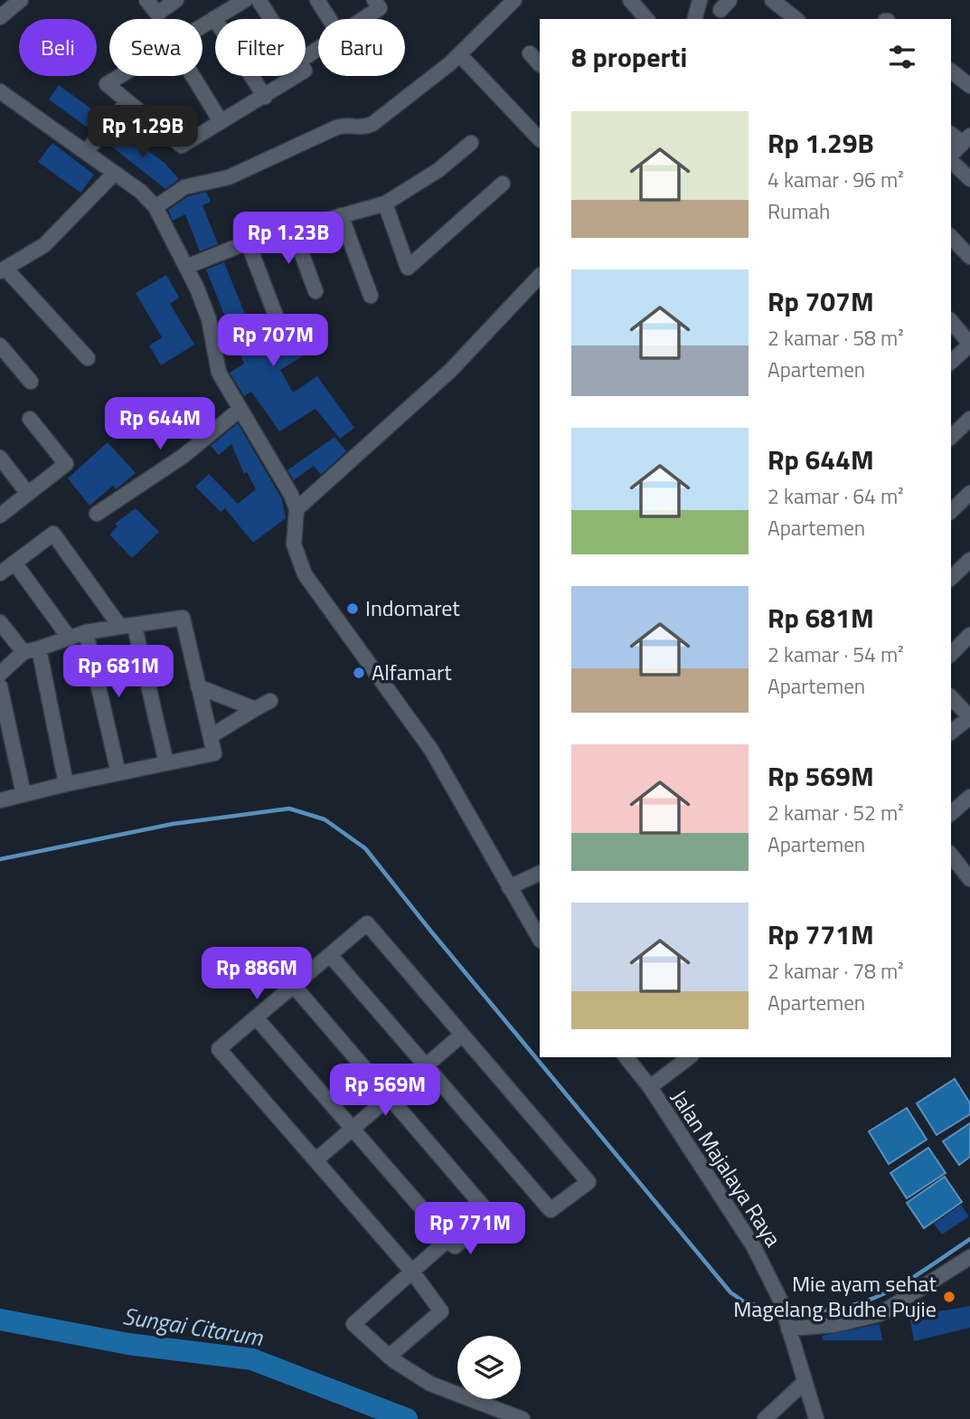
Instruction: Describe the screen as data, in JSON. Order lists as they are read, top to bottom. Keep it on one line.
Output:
{"streets":{"street":["Jalan Majalaya Raya"]},"water":["Sungai Citarum"],"places":["Indomaret","Alfamart","Mie ayam sehat Magelang Budhe Pujie"],"page":{"chip":["Beli","Sewa","Filter","Baru"],"heading":"8 properti","list":[{"name":"Rp 1.29B","note":"4 kamar · 96 m² · Rumah"},{"name":"Rp 707M","note":"2 kamar · 58 m² · Apartemen"},{"name":"Rp 644M","note":"2 kamar · 64 m² · Apartemen"},{"name":"Rp 681M","note":"2 kamar · 54 m² · Apartemen"},{"name":"Rp 569M","note":"2 kamar · 52 m² · Apartemen"},{"name":"Rp 771M","note":"2 kamar · 78 m² · Apartemen"}],"price":["Rp 1.29B","Rp 1.23B","Rp 707M","Rp 644M","Rp 681M","Rp 886M","Rp 569M","Rp 771M"]}}
